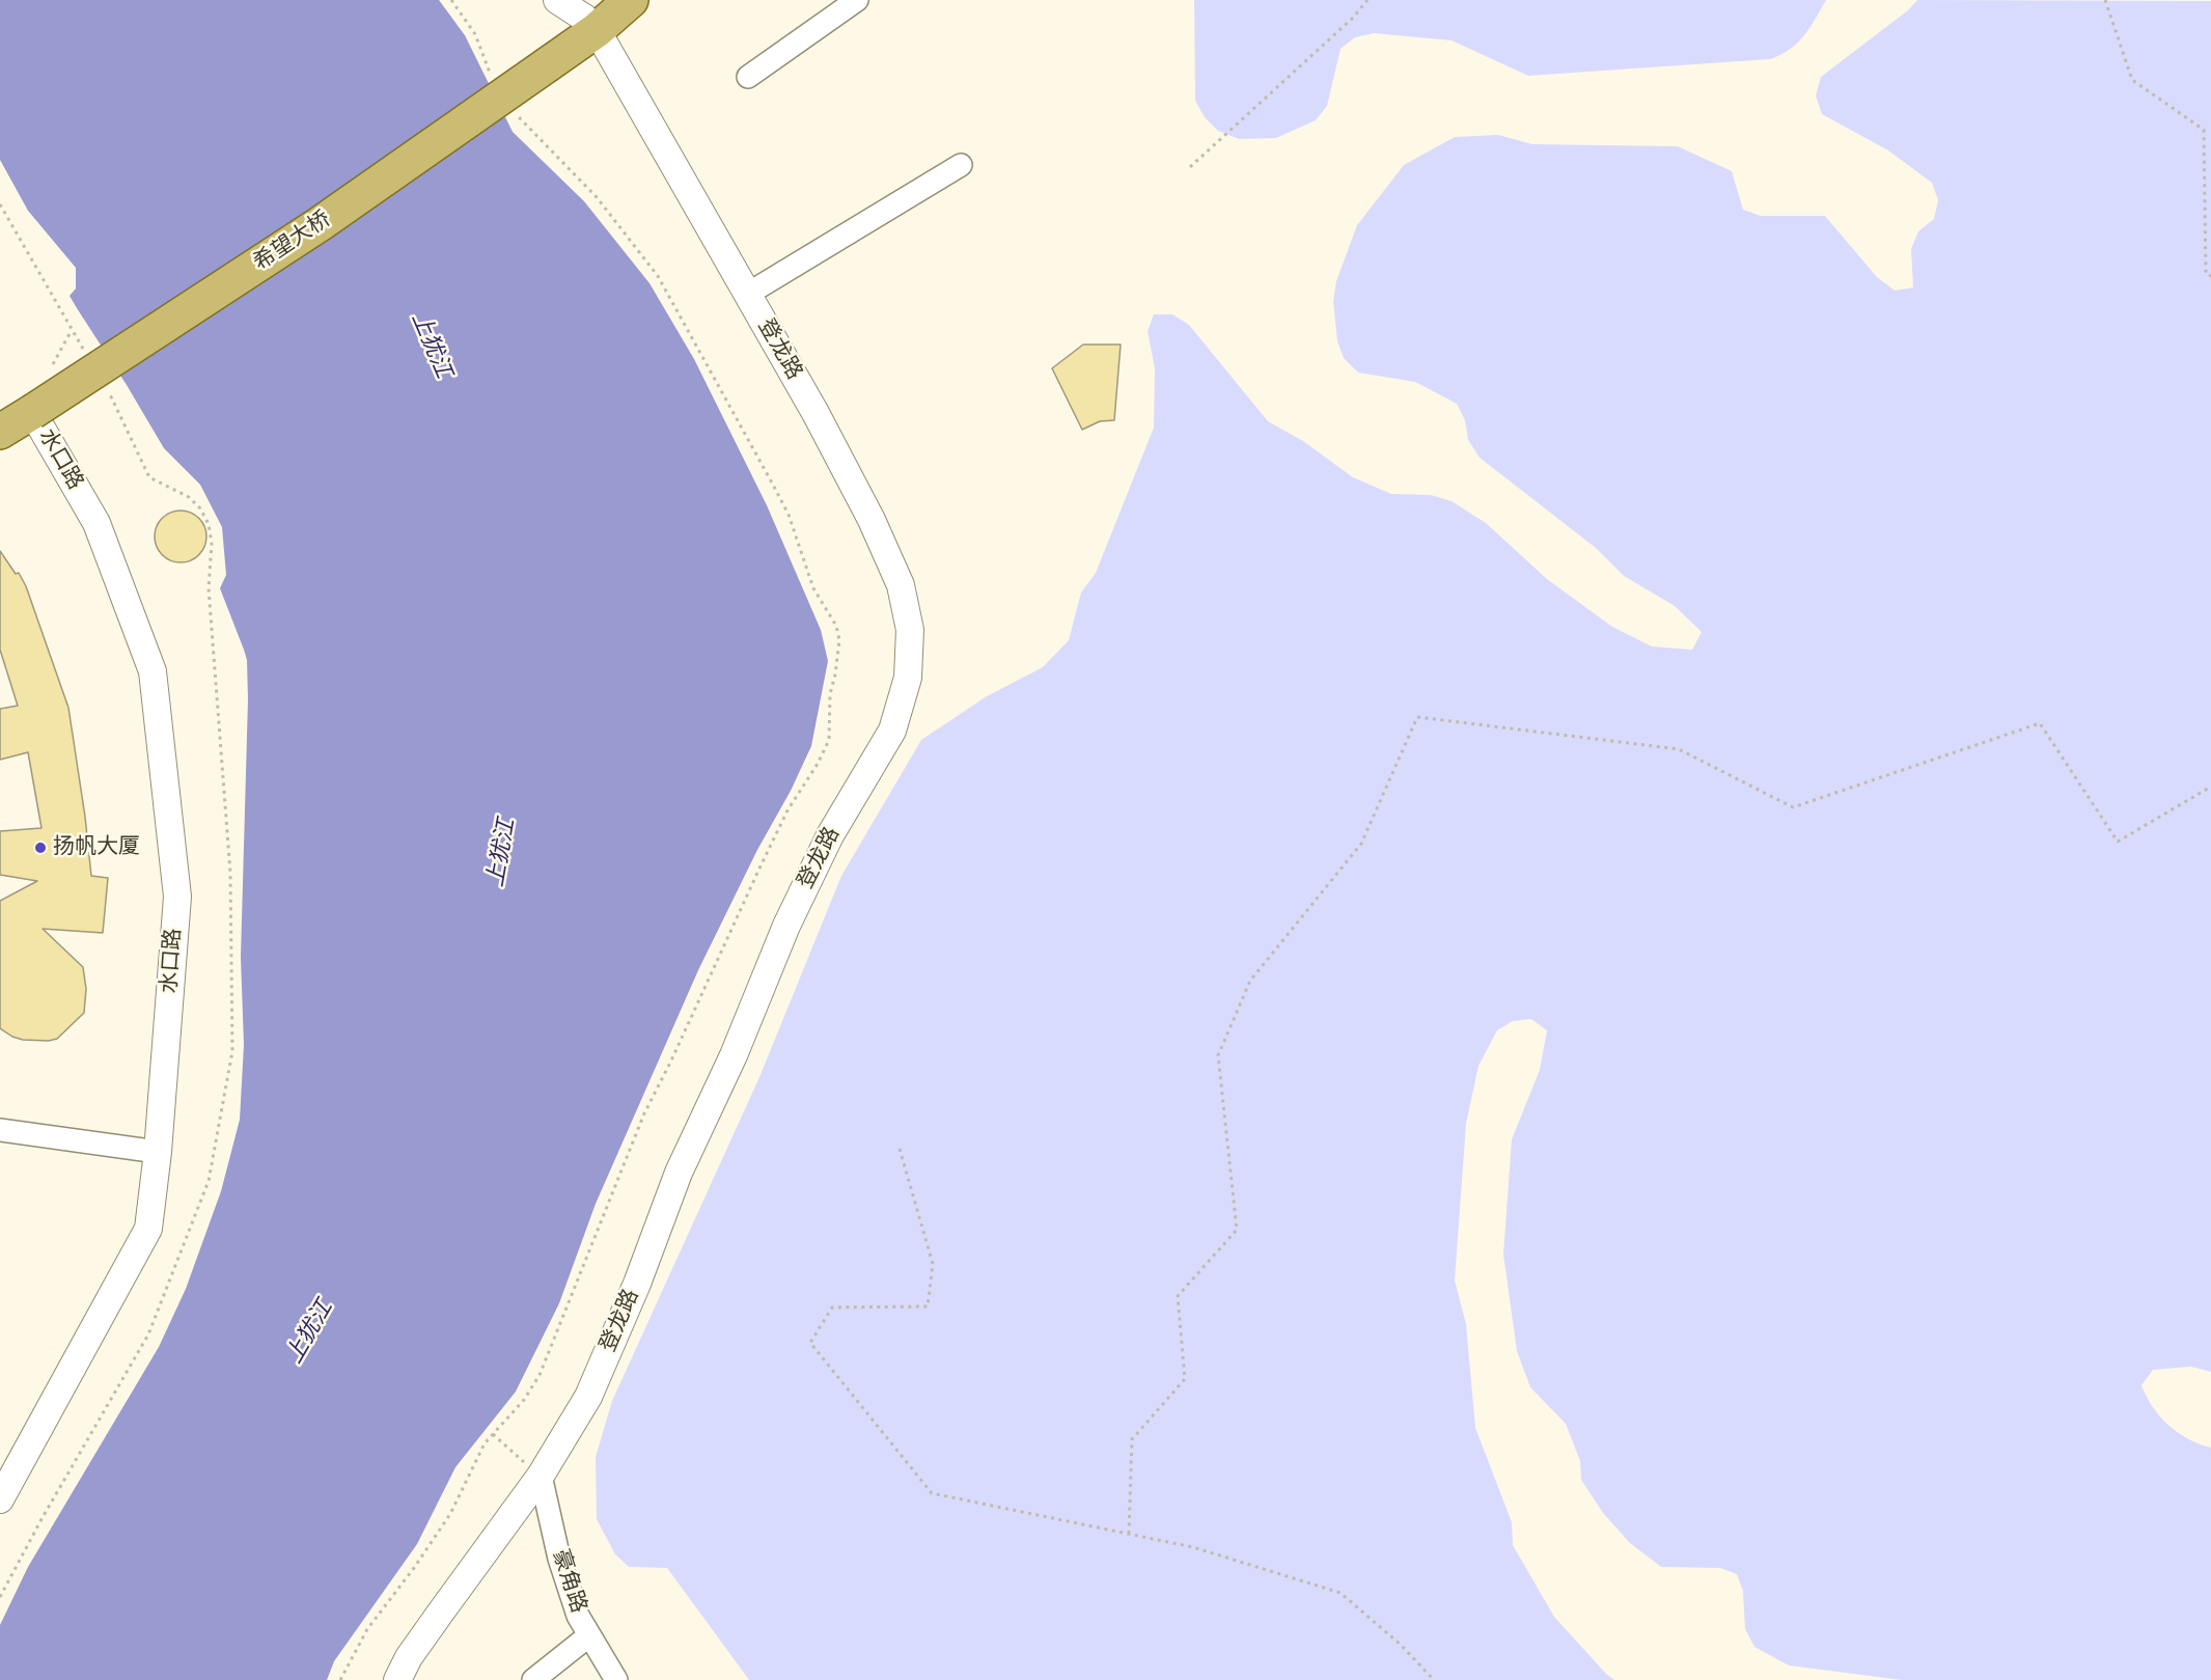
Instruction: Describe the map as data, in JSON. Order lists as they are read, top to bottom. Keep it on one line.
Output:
{"streets":{"main road":["希望大桥"],"street":["登龙路","水口路","豪角路"]},"crossings":[["希望大桥","登龙路"],["希望大桥","水口路"],["登龙路","豪角路"]],"water":["上犹江"],"places":["扬帆大厦"]}
